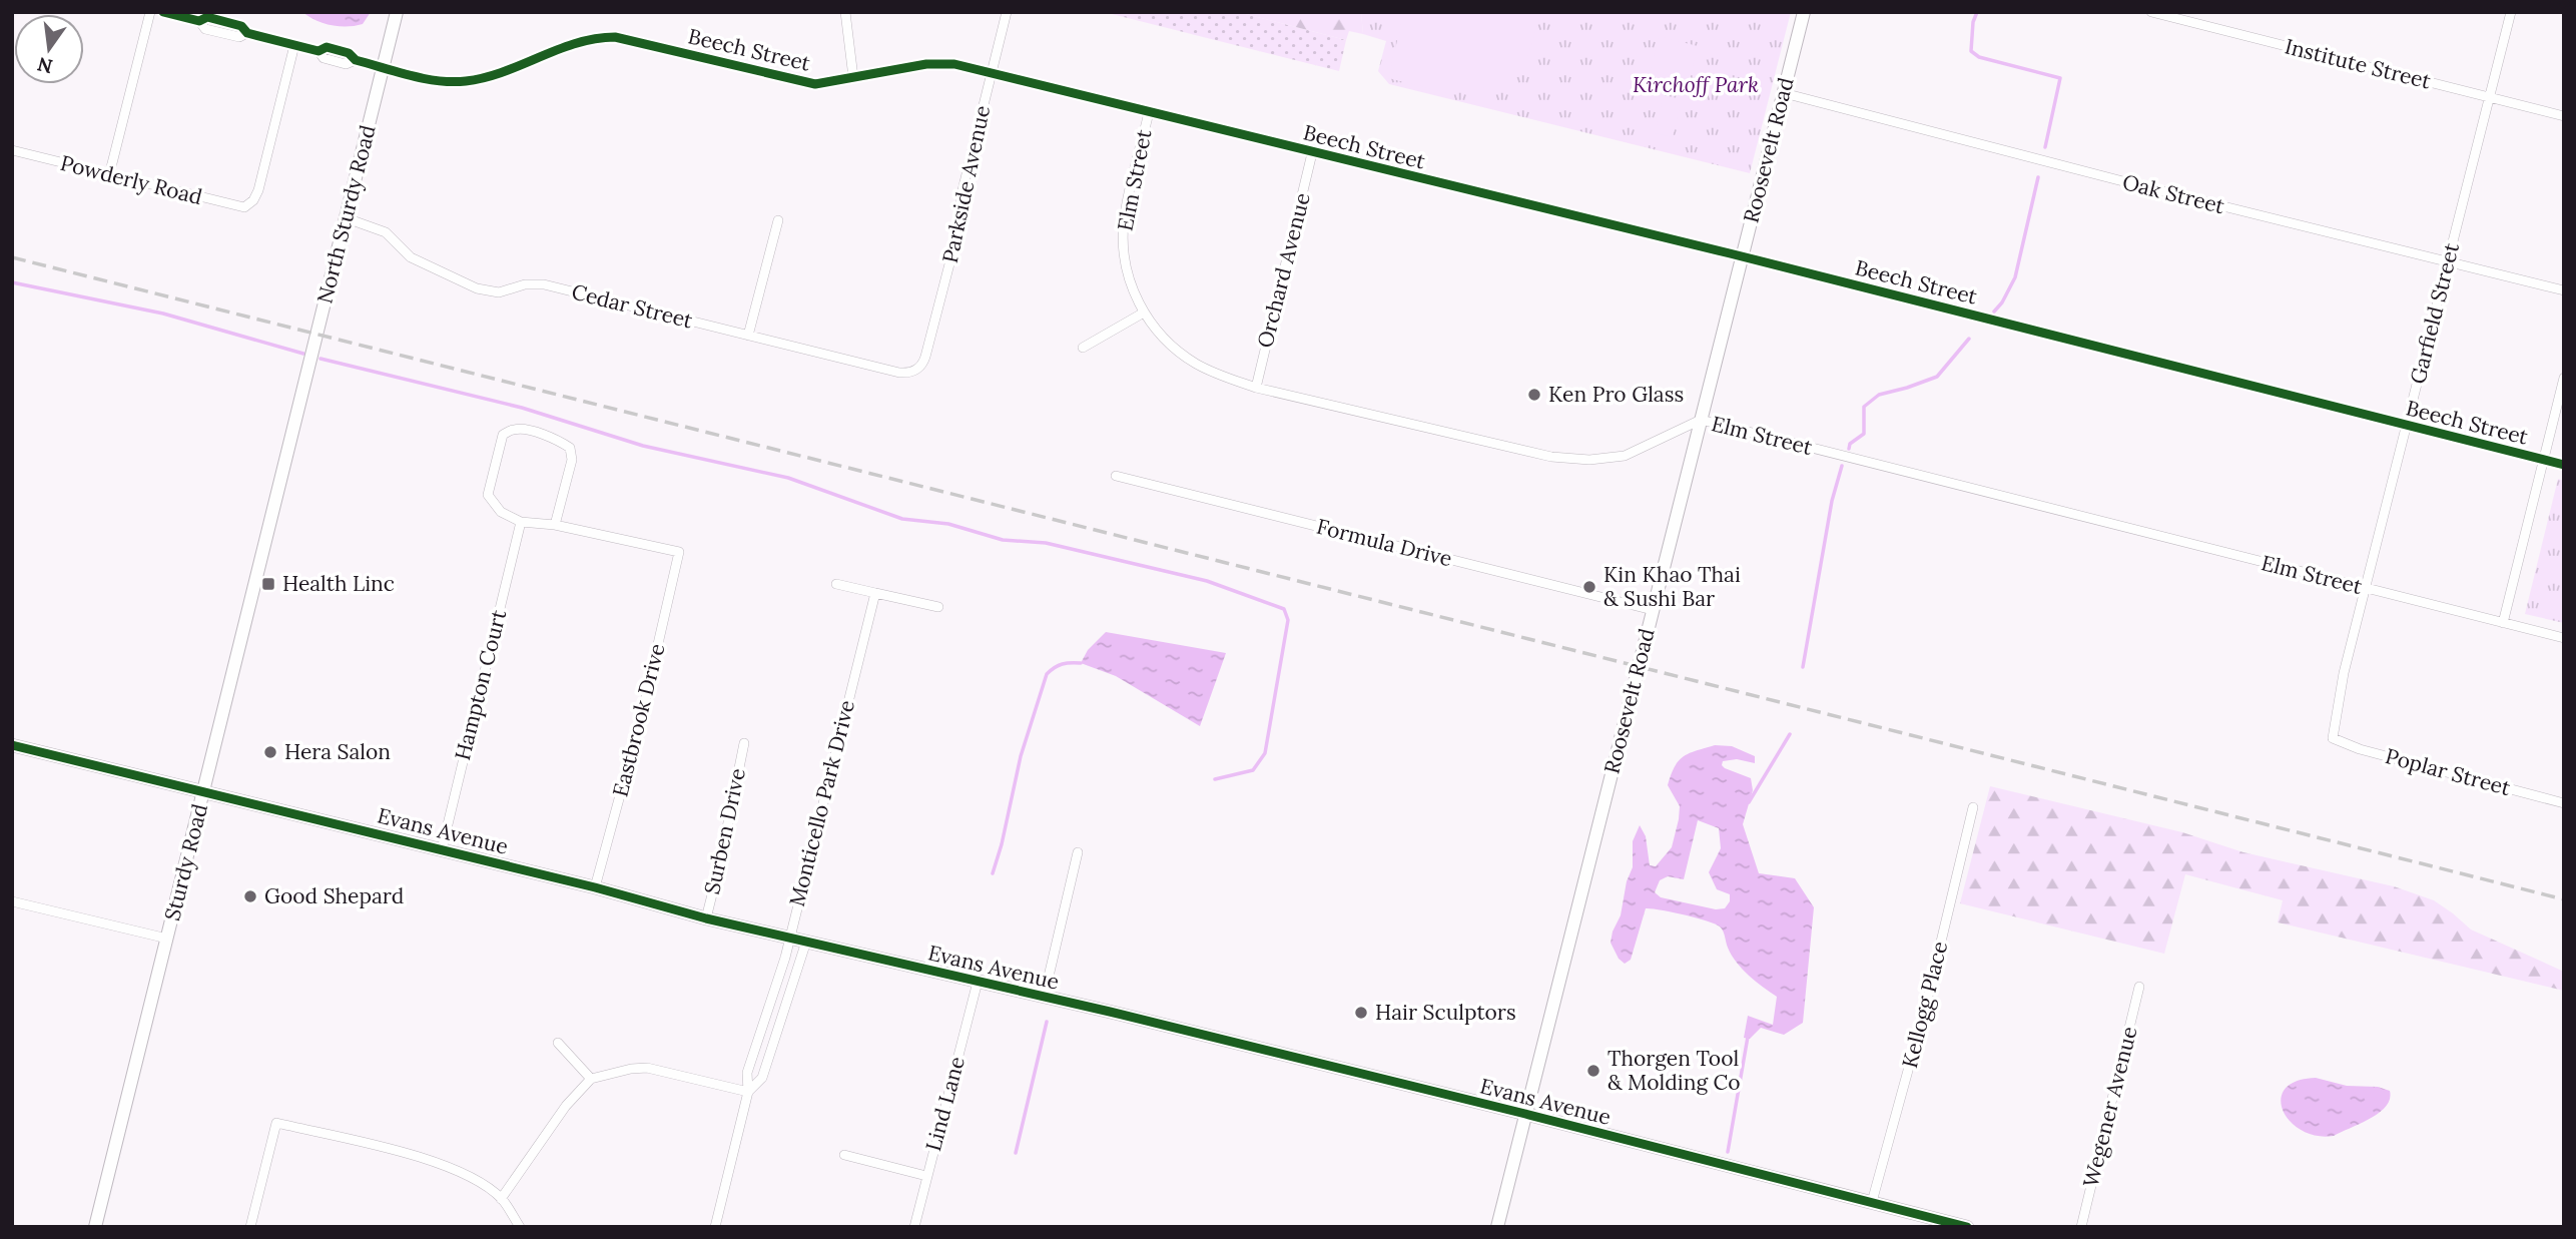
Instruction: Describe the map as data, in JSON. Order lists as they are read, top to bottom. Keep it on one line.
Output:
{"streets":{"street":["Beech Street","Institute Street","Roosevelt Road","Powderly Road","Elm Street","Parkside Avenue","Oak Street","North Sturdy Road","Orchard Avenue","Cedar Street","Garfield Street","Formula Drive","Hampton Court","Eastbrook Drive","Poplar Street","Monticello Park Drive","Evans Avenue","Surben Drive","Sturdy Road","Kellogg Place","Lind Lane","Wegener Avenue"]},"crossings":[["Beech Street","Roosevelt Road"],["Beech Street","Powderly Road"],["Beech Street","Elm Street"],["Beech Street","Parkside Avenue"],["Beech Street","North Sturdy Road"],["Beech Street","Orchard Avenue"],["Beech Street","Garfield Street"],["Institute Street","Garfield Street"],["Roosevelt Road","Elm Street"],["Roosevelt Road","Oak Street"],["Roosevelt Road","Formula Drive"],["Roosevelt Road","Evans Avenue"],["Elm Street","Orchard Avenue"],["Elm Street","Garfield Street"],["Parkside Avenue","Cedar Street"],["Oak Street","Garfield Street"],["North Sturdy Road","Cedar Street"],["North Sturdy Road","Sturdy Road"],["Garfield Street","Poplar Street"],["Hampton Court","Eastbrook Drive"],["Hampton Court","Evans Avenue"],["Eastbrook Drive","Evans Avenue"],["Monticello Park Drive","Evans Avenue"],["Evans Avenue","Surben Drive"],["Evans Avenue","Sturdy Road"],["Evans Avenue","Kellogg Place"],["Evans Avenue","Lind Lane"]],"parks":["Kirchoff Park"],"places":{"other":["Ken Pro Glass","Kin Khao Thai & Sushi Bar","Hera Salon","Good Shepard","Hair Sculptors","Thorgen Tool & Molding Co"],"transit":["Health Linc"]},"north":"bottom"}
